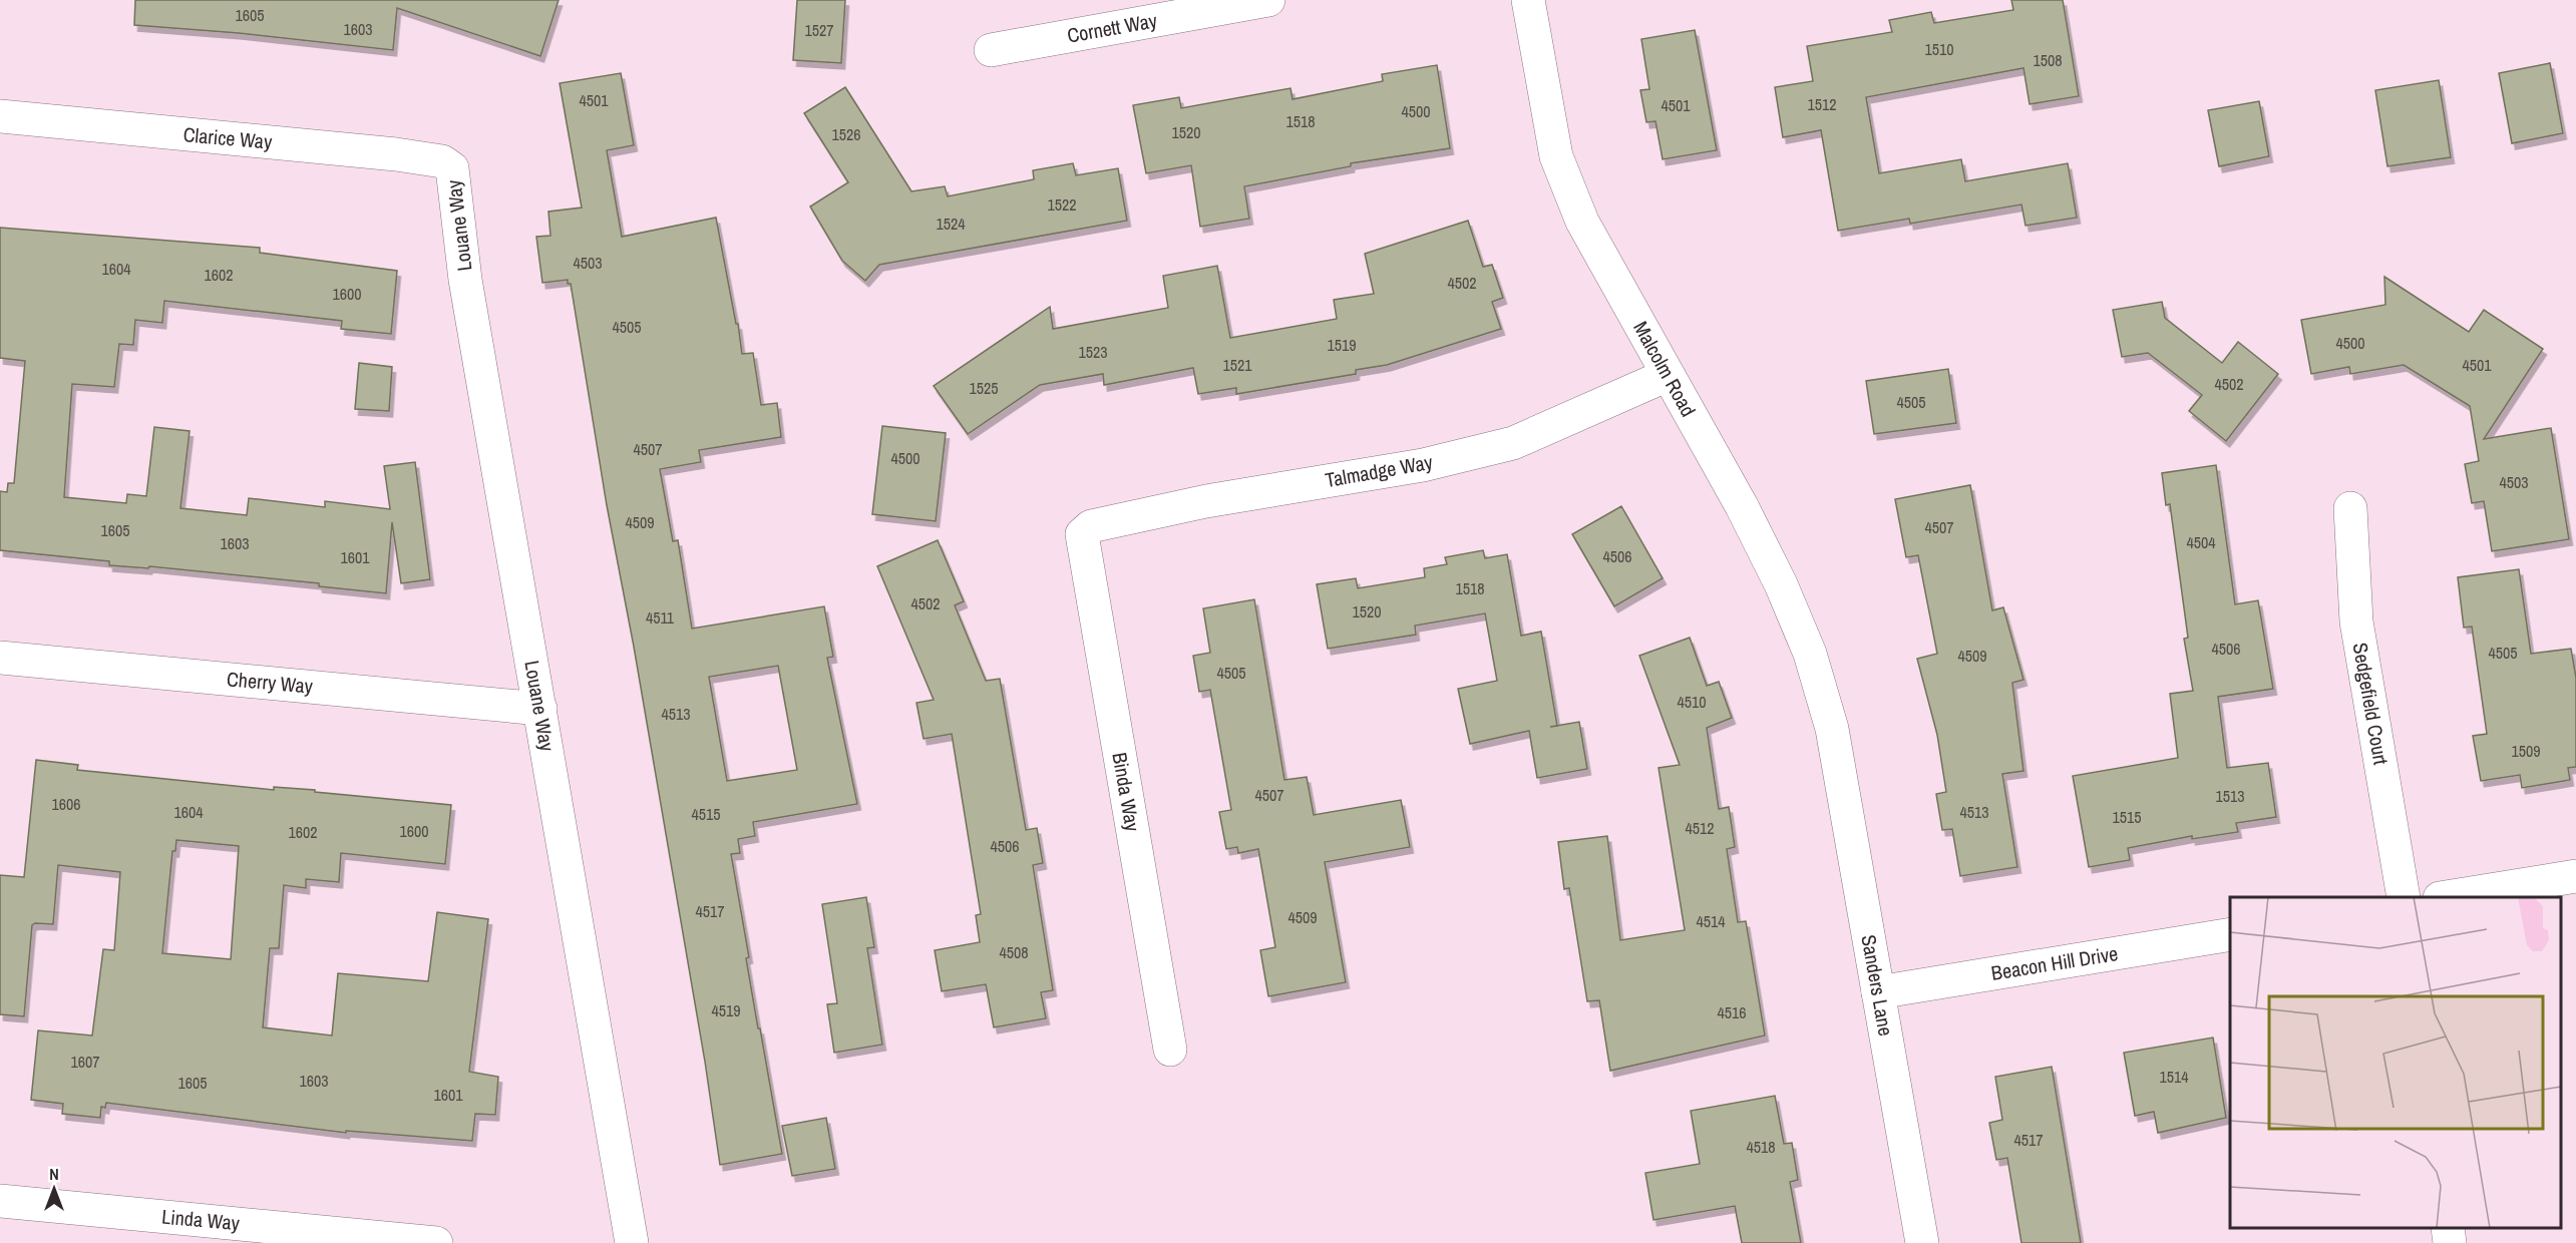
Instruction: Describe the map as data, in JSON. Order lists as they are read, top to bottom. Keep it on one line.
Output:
{"streets":{"street":["Cornett Way","Clarice Way","Louane Way","Malcolm Road","Talmadge Way","Cherry Way","Sedgefield Court","Binda Way","Beacon Hill Drive","Sanders Lane","Linda Way"]},"crossings":[["Clarice Way","Louane Way"],["Louane Way","Cherry Way"],["Malcolm Road","Talmadge Way"],["Malcolm Road","Sanders Lane"],["Talmadge Way","Binda Way"],["Beacon Hill Drive","Sanders Lane"]],"house_numbers":["1605","1603","1527","1510","1508","4501","1512","4501","4500","1518","1520","1526","1522","1524","4503","1604","1602","4502","1600","4505","4500","1519","1523","1521","4501","4502","1525","4505","4507","4500","4503","4509","4507","1605","4504","1603","4506","1601","1518","4502","1520","4511","4506","4505","4509","4505","4510","4513","1509","4507","1513","1606","1604","4513","4515","1515","4512","1600","1602","4506","4517","4509","4514","4508","4519","4516","1607","1514","1603","1605","1601","4517","4518"],"north":"top"}
